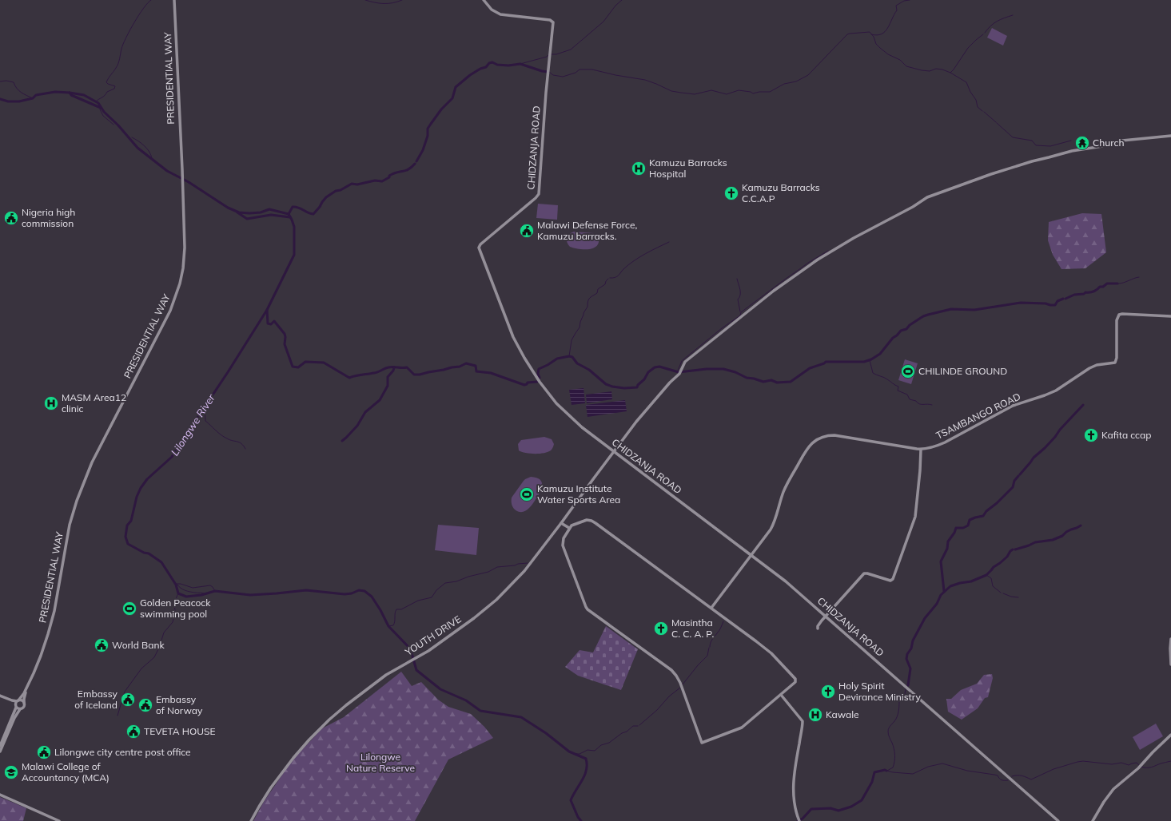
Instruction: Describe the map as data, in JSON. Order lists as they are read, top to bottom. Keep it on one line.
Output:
{"streets":{"street":["PRESIDENTIAL WAY","CHIDZANJA ROAD","TSAMBANGO ROAD","YOUTH DRIVE"]},"crossings":[["CHIDZANJA ROAD","TSAMBANGO ROAD"],["CHIDZANJA ROAD","YOUTH DRIVE"]],"water":["Lilongwe River"],"parks":["Lilongwe Nature Reserve"],"places":{"temple":["Church"],"hospital":["Kamuzu Barracks Hospital","MASM Area12 clinic","Kawale"],"church":["Kamuzu Barracks C.C.A.P","Kafita ccap","Masintha C. C. A. P.","Holy Spirit Devirance Ministry"],"public building":["Nigeria high commission","Malawi Defense Force, Kamuzu barracks.","World Bank","Embassy of Iceland","Embassy of Norway","TEVETA HOUSE","Lilongwe city centre post office"],"sports":["CHILINDE GROUND","Kamuzu Institute Water Sports Area","Golden Peacock swimming pool"],"school or university":["Malawi College of Accountancy (MCA)"]}}
